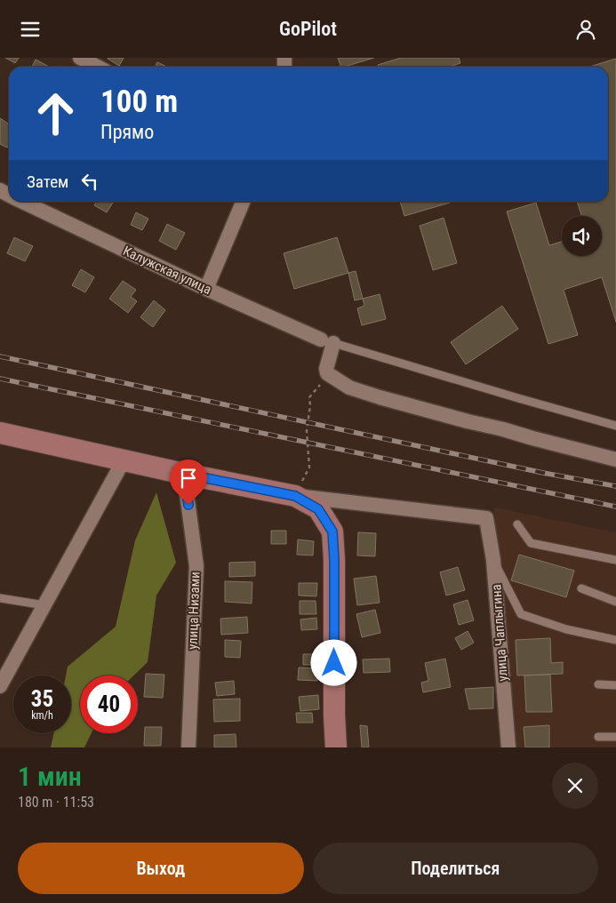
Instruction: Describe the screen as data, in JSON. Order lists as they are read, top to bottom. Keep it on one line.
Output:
{"streets":{"street":["Калужская улица","улица Низами","улица Чаплыгина"]},"page":{"header":"GoPilot","turn":["100 m","Прямо"],"then":"Затем","speed":"35 km/h","limit":"40","heading":["1 мин","180 m · 11:53"],"buttons":["Выход","Поделиться"]}}
